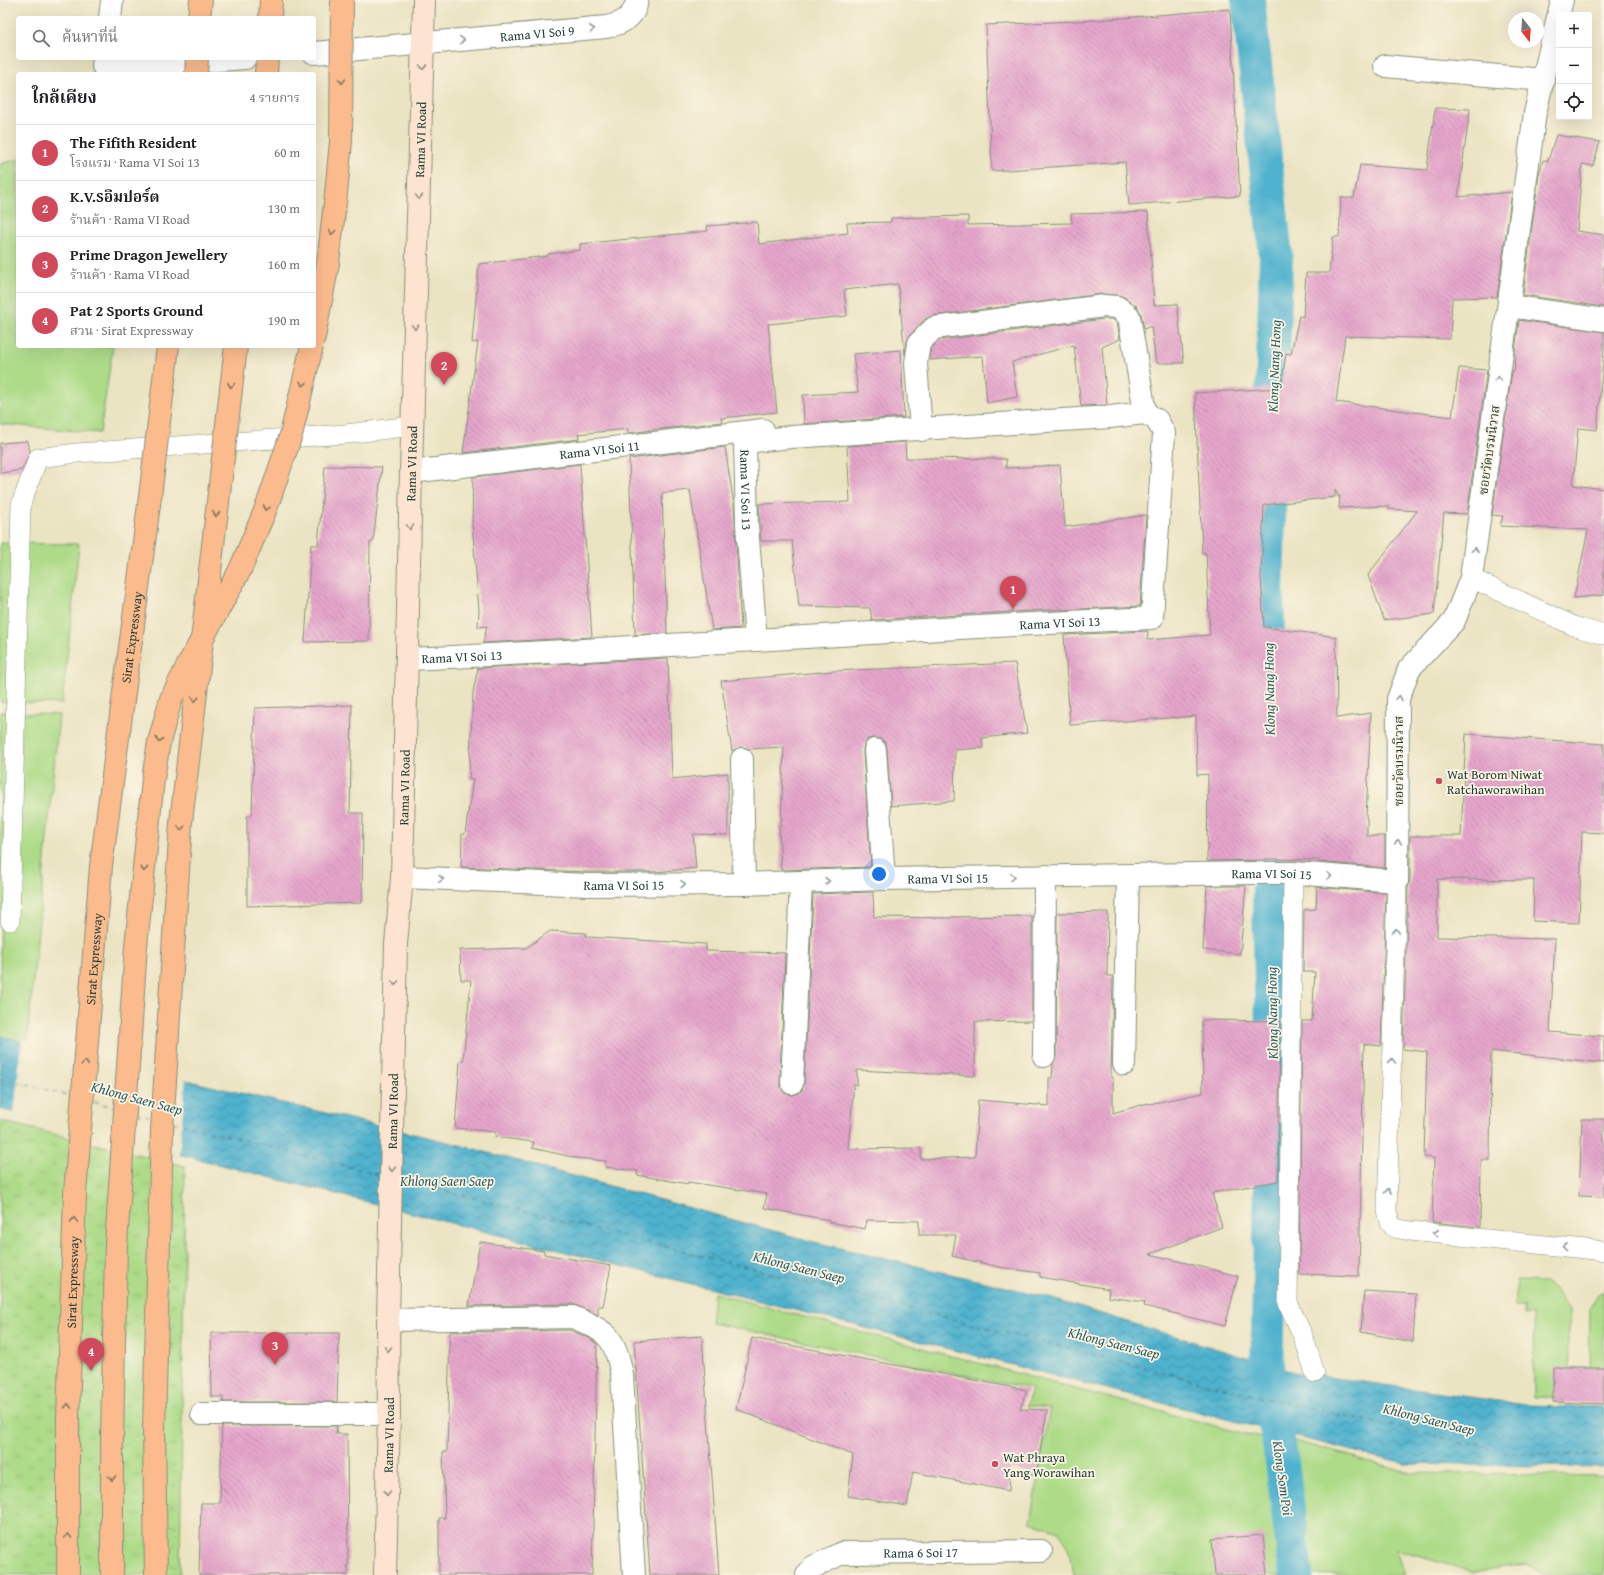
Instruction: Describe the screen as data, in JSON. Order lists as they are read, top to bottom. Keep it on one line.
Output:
{"streets":{"highway":["Sirat Expressway"],"main road":["Rama VI Road"],"street":["Rama VI Soi 9","Rama VI Soi 11","ซอยวัดบรมนิวาส","Rama VI Soi 13","Rama VI Soi 15","Rama 6 Soi 17"]},"crossings":[["Rama VI Soi 9","Rama VI Road"],["Rama VI Road","Rama VI Soi 11"],["Rama VI Road","Rama VI Soi 13"],["Rama VI Road","Rama VI Soi 15"],["ซอยวัดบรมนิวาส","Rama VI Soi 15"]],"one_way":["Rama VI Soi 9","Rama VI Road","ซอยวัดบรมนิวาส","Rama VI Soi 15"],"water":["Klong Nang Hong","Khlong Saen Saep","Klong Som Poi"],"places":["Wat Borom Niwat Ratchaworawihan","Wat Phraya Yang Worawihan"],"north":"bottom","page":{"map_buttons":["+","−"],"search":"ค้นหาที่นี่","heading":["ใกล้เคียง","4 รายการ"],"list":[{"mark":"1","name":"The Fifith Resident","note":"โรงแรม · Rama VI Soi 13","value":"60 m"},{"mark":"2","name":"K.V.Sอิมปอร์ต","note":"ร้านค้า · Rama VI Road","value":"130 m"},{"mark":"3","name":"Prime Dragon Jewellery","note":"ร้านค้า · Rama VI Road","value":"160 m"},{"mark":"4","name":"Pat 2 Sports Ground","note":"สวน · Sirat Expressway","value":"190 m"}],"pins":["2","1","3","4"]}}
